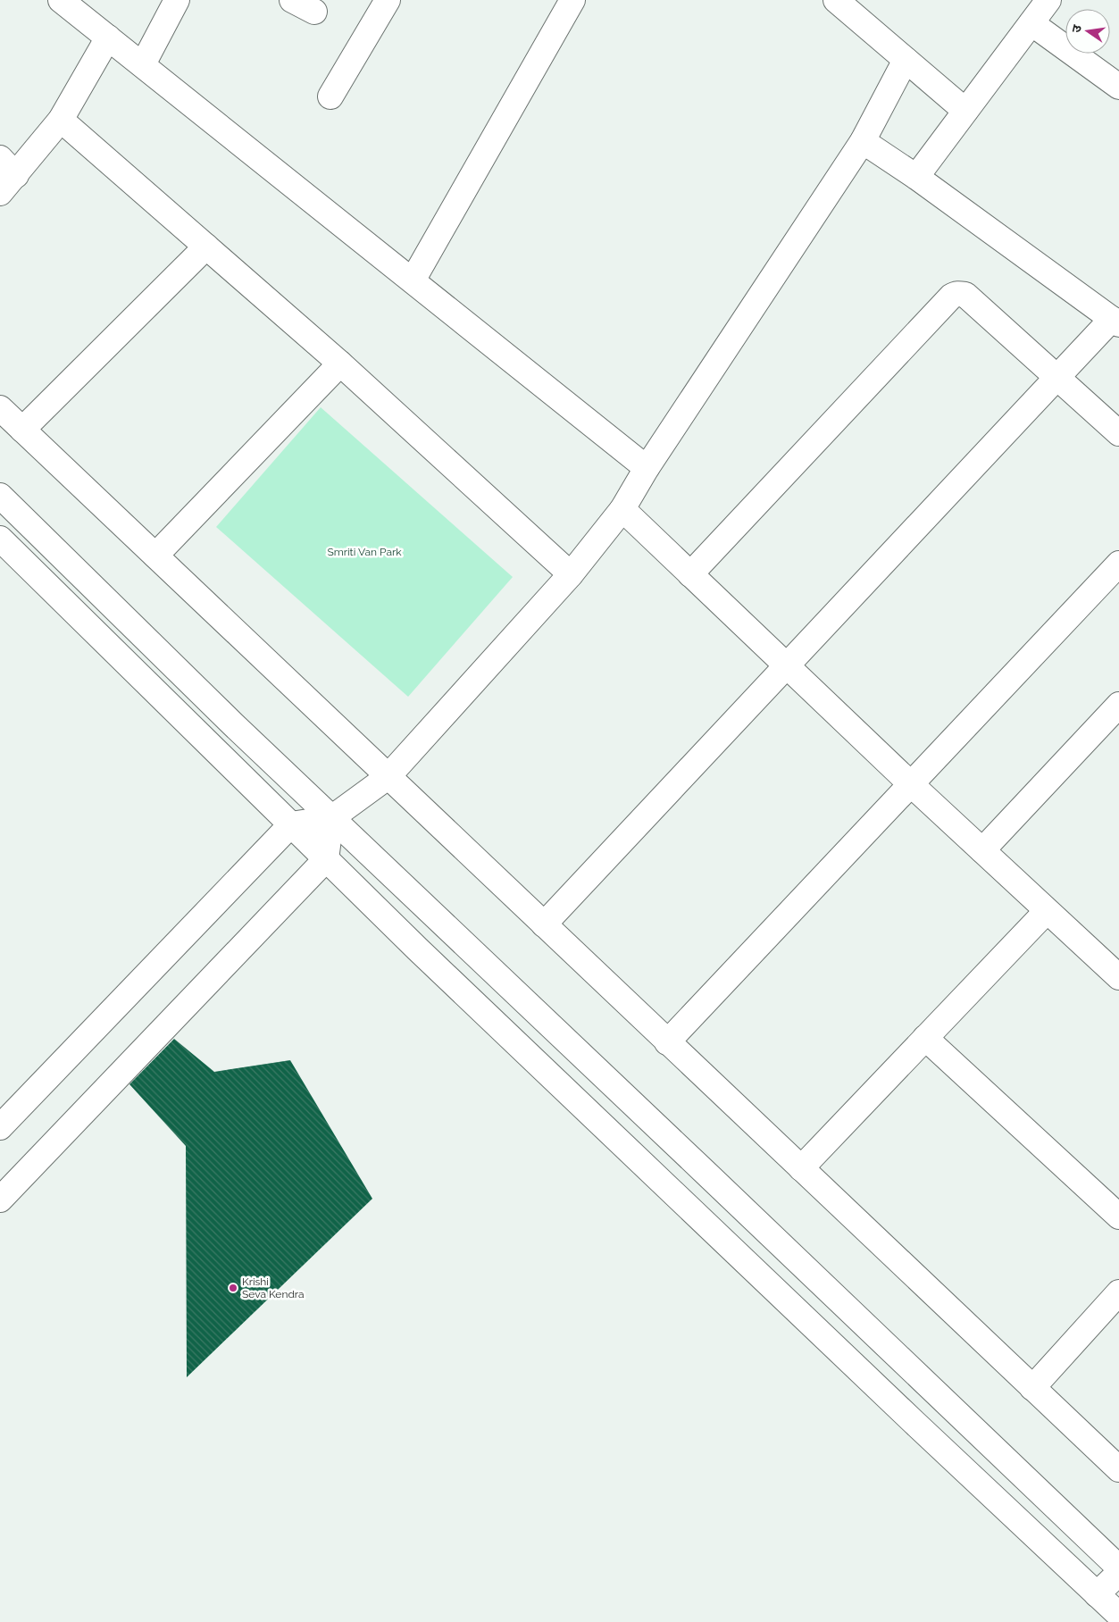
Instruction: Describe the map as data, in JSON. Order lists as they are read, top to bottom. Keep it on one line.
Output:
{"parks":["Smriti Van Park"],"places":["Krishi Seva Kendra"],"north":"left"}
